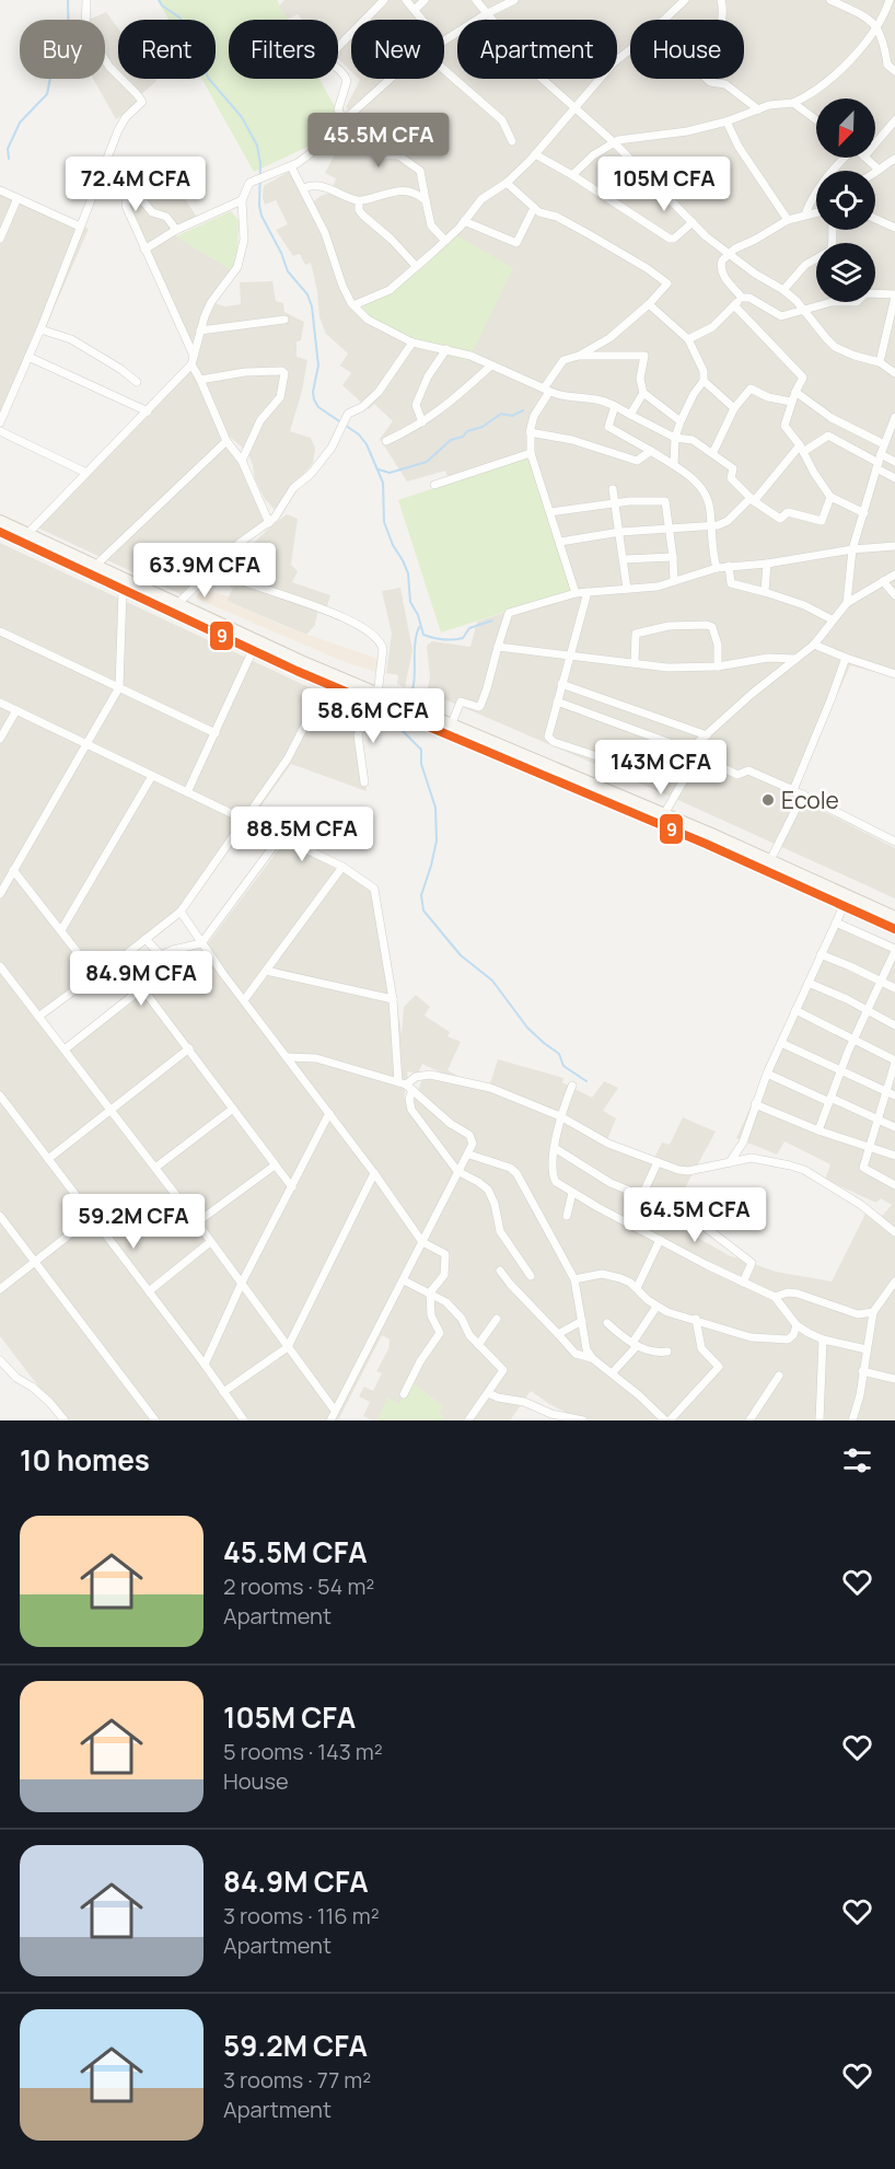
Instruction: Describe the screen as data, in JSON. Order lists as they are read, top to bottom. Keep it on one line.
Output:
{"places":["Ecole"],"lines":["transit line 9"],"north":"bottom left","page":{"chip":["Buy","Rent","Filters","New","Apartment","House"],"price":["45.5M CFA","72.4M CFA","105M CFA","63.9M CFA","58.6M CFA","143M CFA","88.5M CFA","84.9M CFA","64.5M CFA","59.2M CFA"],"heading":"10 homes","list":[{"name":"45.5M CFA","note":"2 rooms · 54 m² · Apartment"},{"name":"105M CFA","note":"5 rooms · 143 m² · House"},{"name":"84.9M CFA","note":"3 rooms · 116 m² · Apartment"},{"name":"59.2M CFA","note":"3 rooms · 77 m² · Apartment"}]}}
